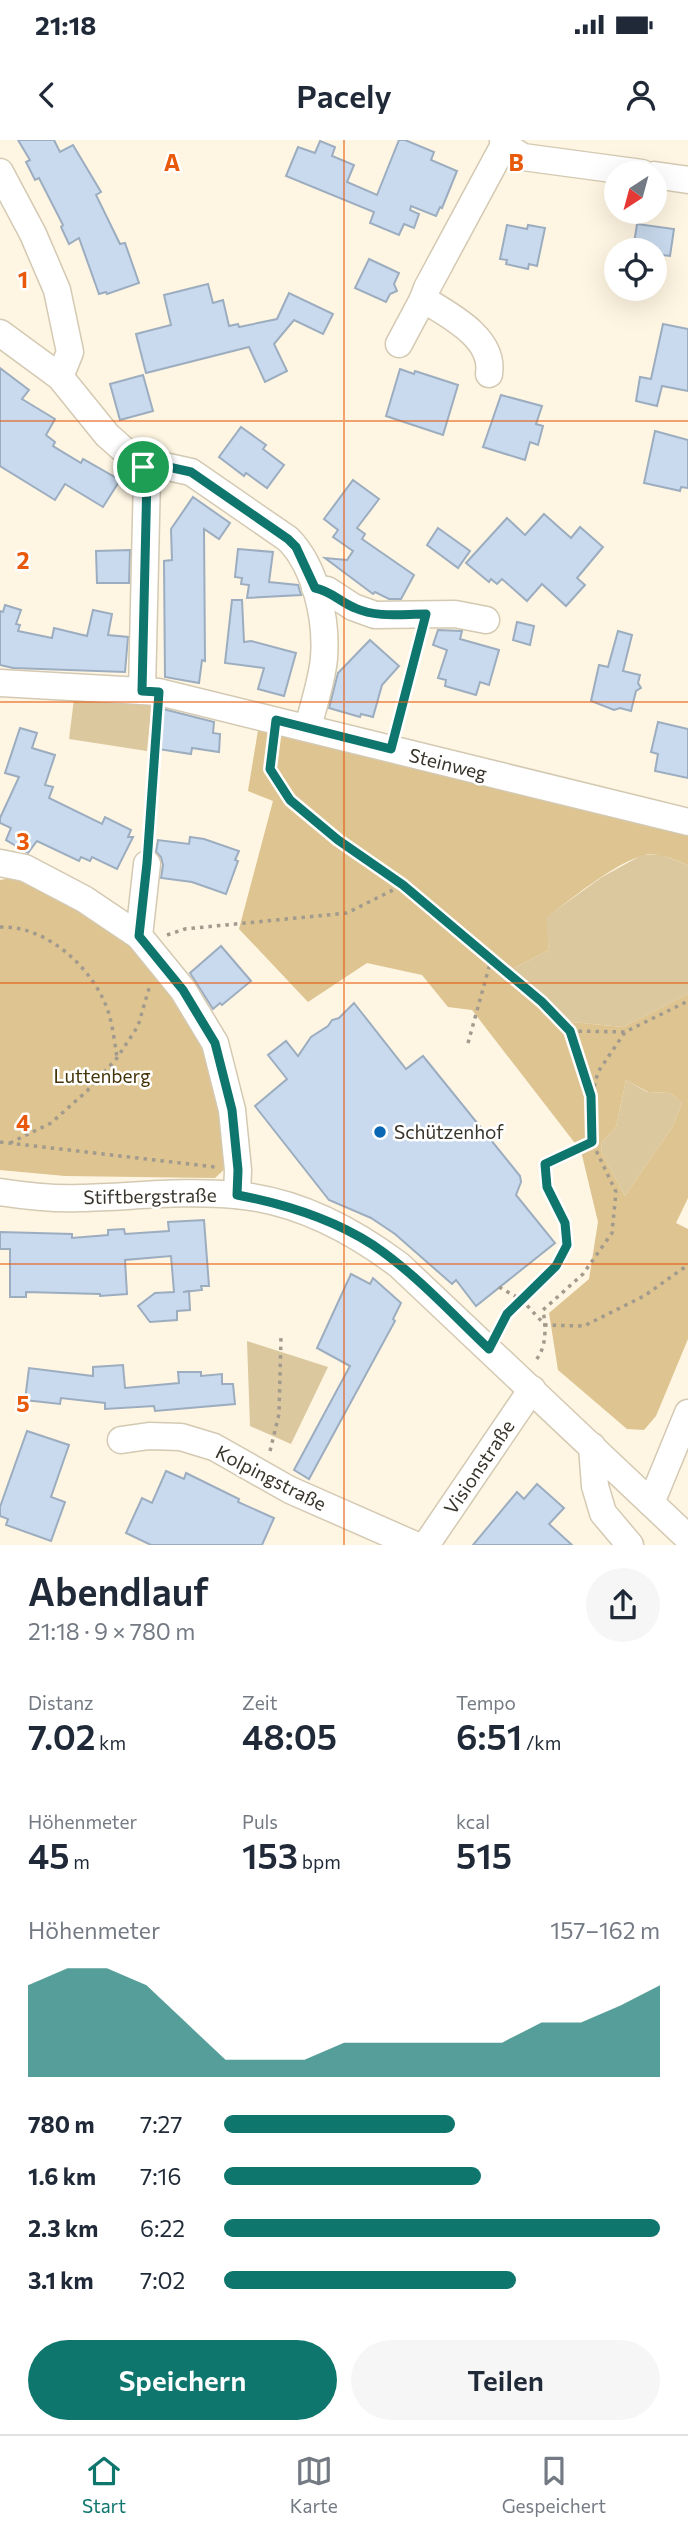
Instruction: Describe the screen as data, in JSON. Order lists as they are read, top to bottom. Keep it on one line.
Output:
{"streets":{"street":["Steinweg","Stiftbergstraße","Visionstraße","Kolpingstraße"]},"crossings":[["Stiftbergstraße","Visionstraße"]],"parks":["Luttenberg"],"places":["Schützenhof"],"north":"bottom left","page":{"status":"21:18","header":"Pacely","heading":["Abendlauf","21:18 · 9 × 780 m"],"stats":[["Distanz","7.02 km"],["Zeit","48:05"],["Tempo","6:51 /km"],["Höhenmeter","45 m"],["Puls","153 bpm"],["kcal","515"]],"chart":["Höhenmeter","157–162 m"],"list":[{"name":"780 m","note":"7:27"},{"name":"1.6 km","note":"7:16"},{"name":"2.3 km","note":"6:22"},{"name":"3.1 km","note":"7:02"}],"buttons":["Speichern","Teilen"],"tabs":["Start","Karte","Gespeichert"]},"grid":{"columns":["A","B"],"rows":["1","2","3","4","5"]}}
